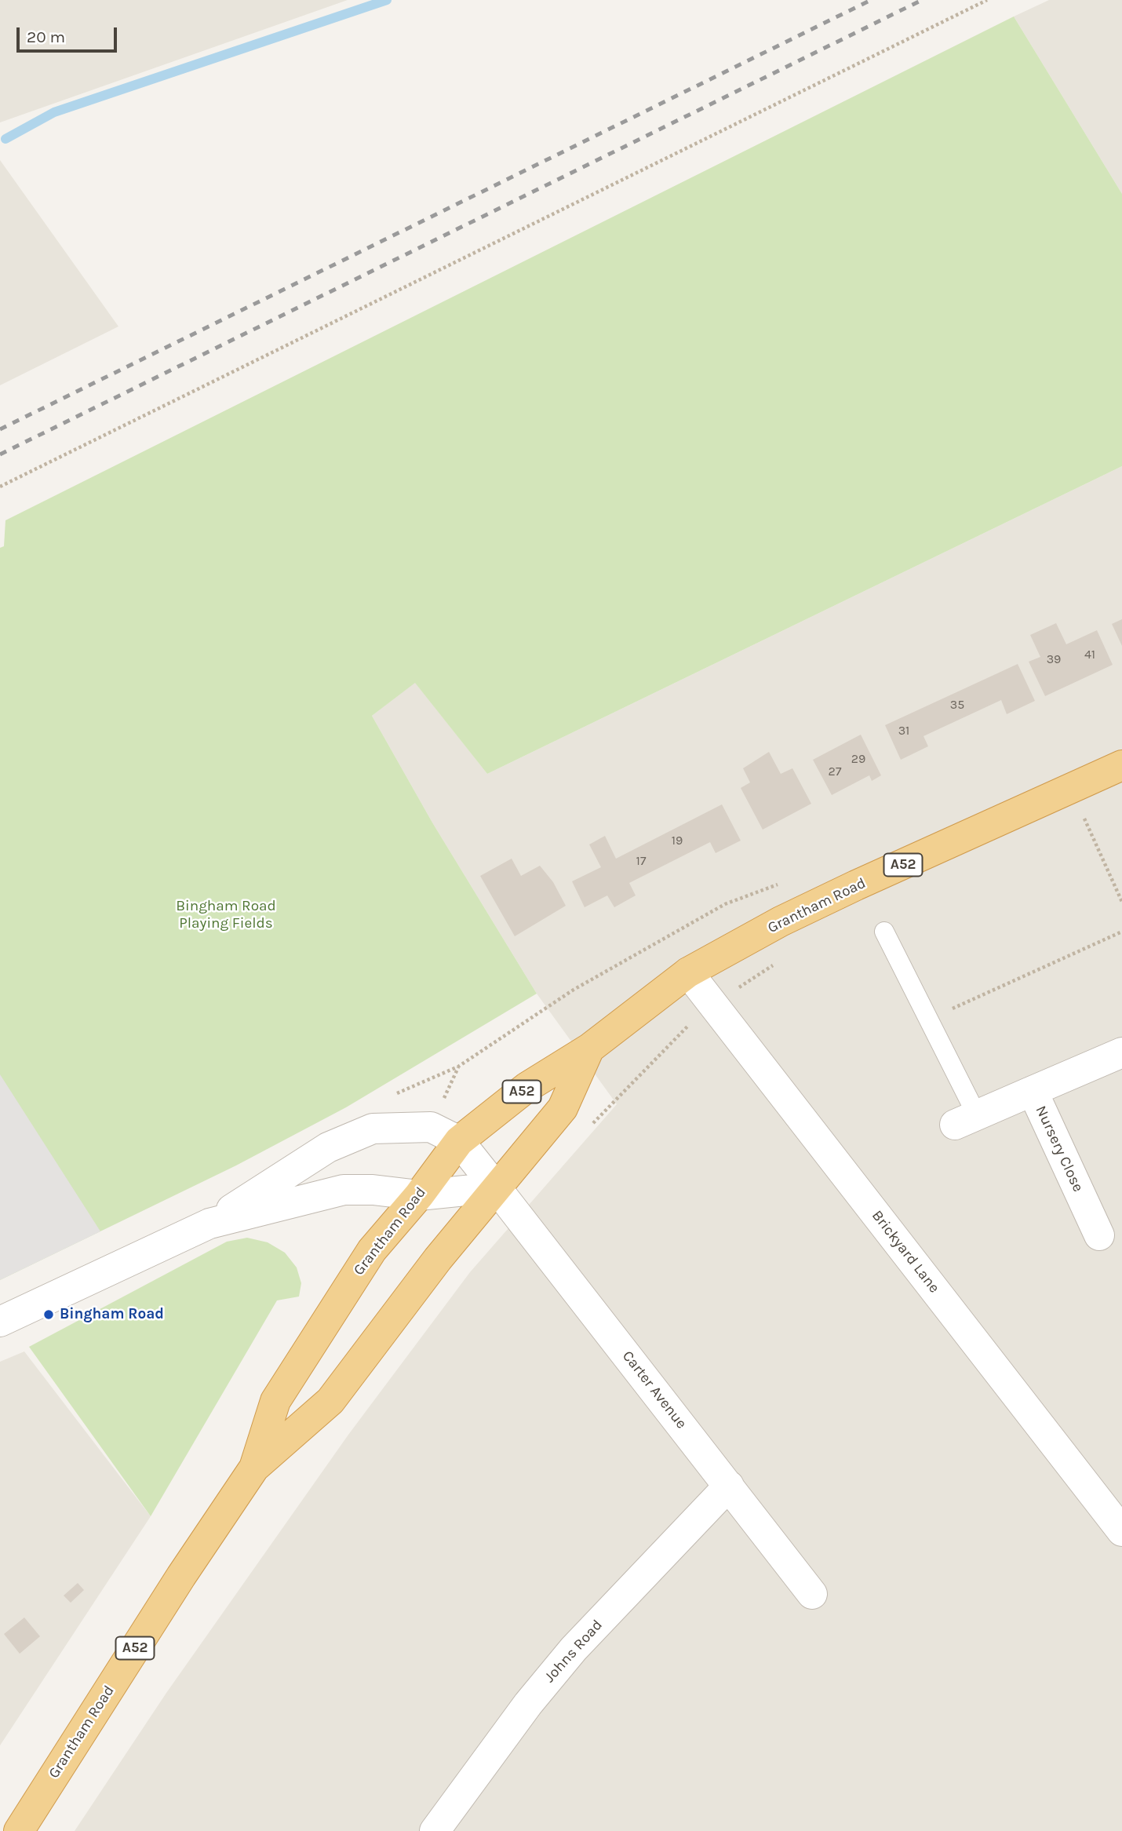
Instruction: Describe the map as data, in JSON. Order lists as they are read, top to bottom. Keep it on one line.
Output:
{"streets":{"highway":["A52","Grantham Road"],"street":["Nursery Close","Brickyard Lane","Carter Avenue","Johns Road"]},"crossings":[["Grantham Road","Brickyard Lane"],["Grantham Road","Carter Avenue"],["Carter Avenue","Johns Road"]],"parks":["Bingham Road Playing Fields"],"places":["Bingham Road"],"house_numbers":["41","39","35","31","29","27","19","17"],"scale_bar":"20 m"}
